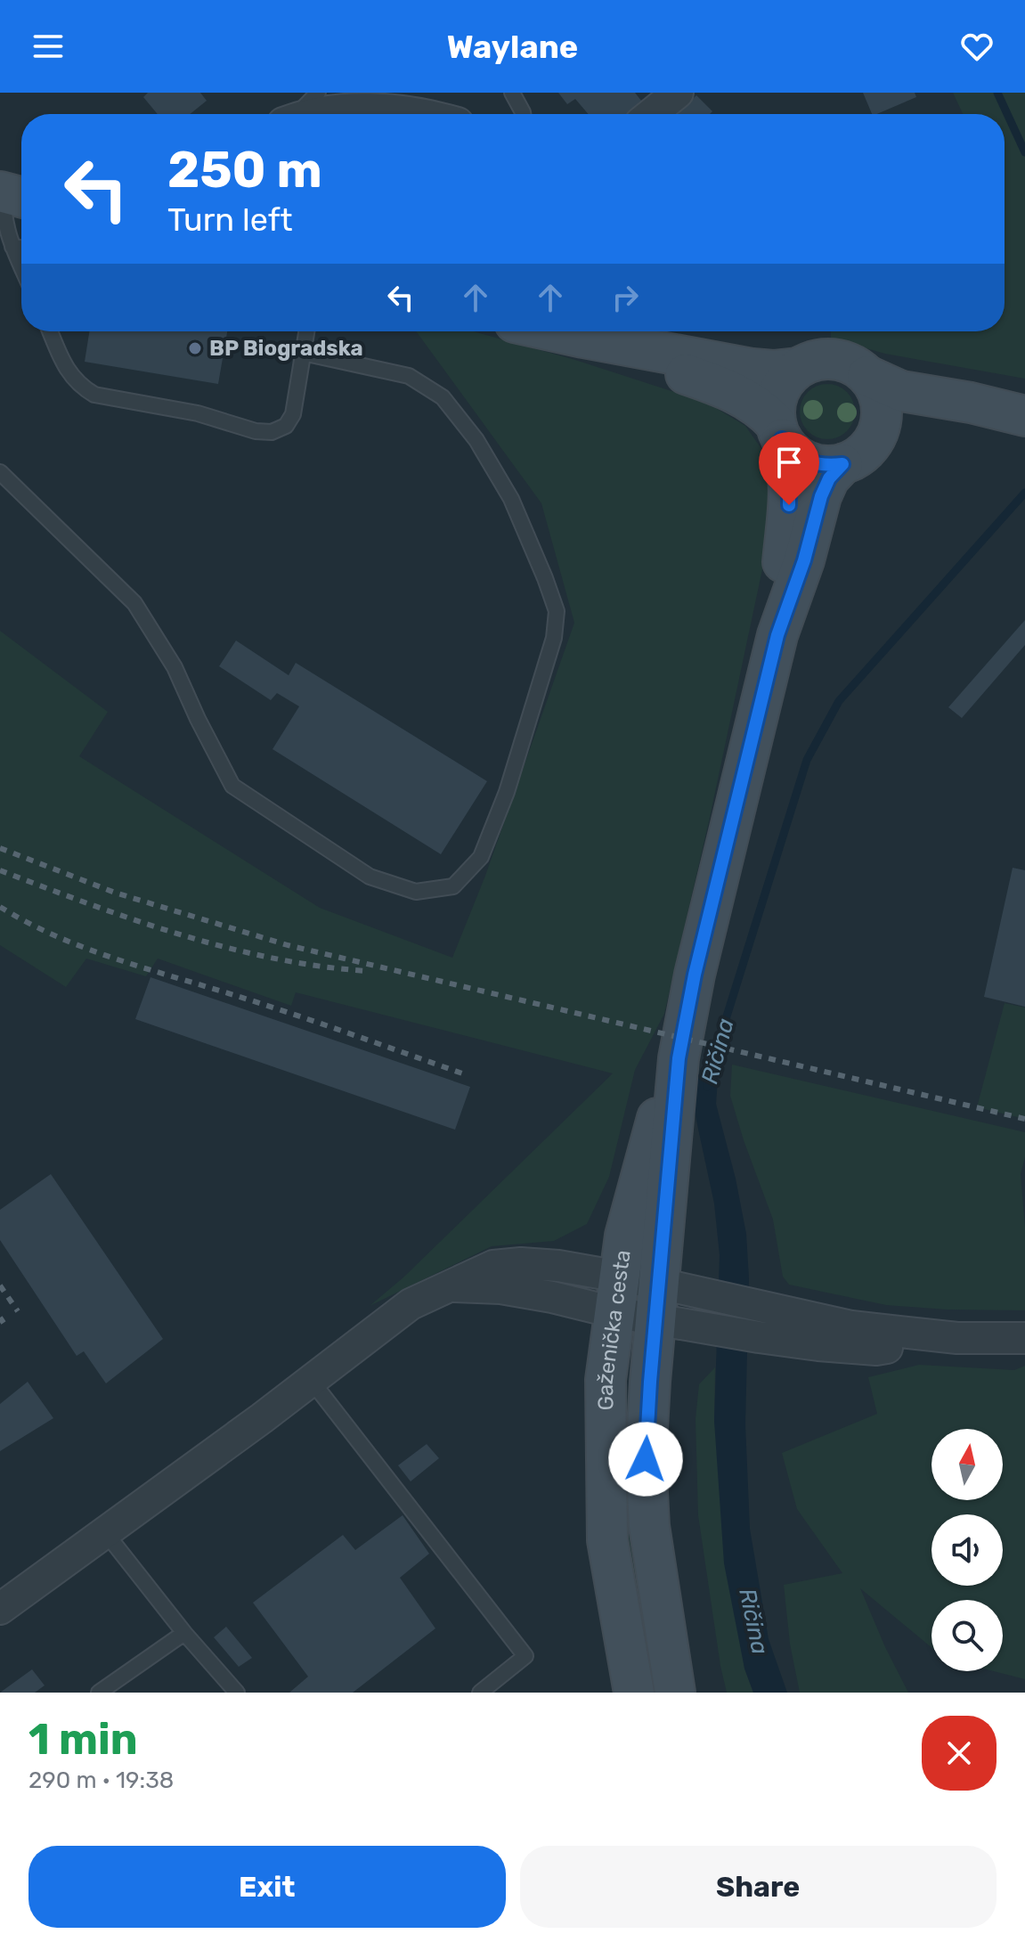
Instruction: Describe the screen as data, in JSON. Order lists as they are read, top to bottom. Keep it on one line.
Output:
{"streets":{"main road":["Gaženička cesta"]},"water":["Ričina"],"places":["BP Biogradska"],"north":"top","page":{"header":"Waylane","turn":["250 m","Turn left"],"heading":["1 min","290 m · 19:38"],"buttons":["Exit","Share"]}}
